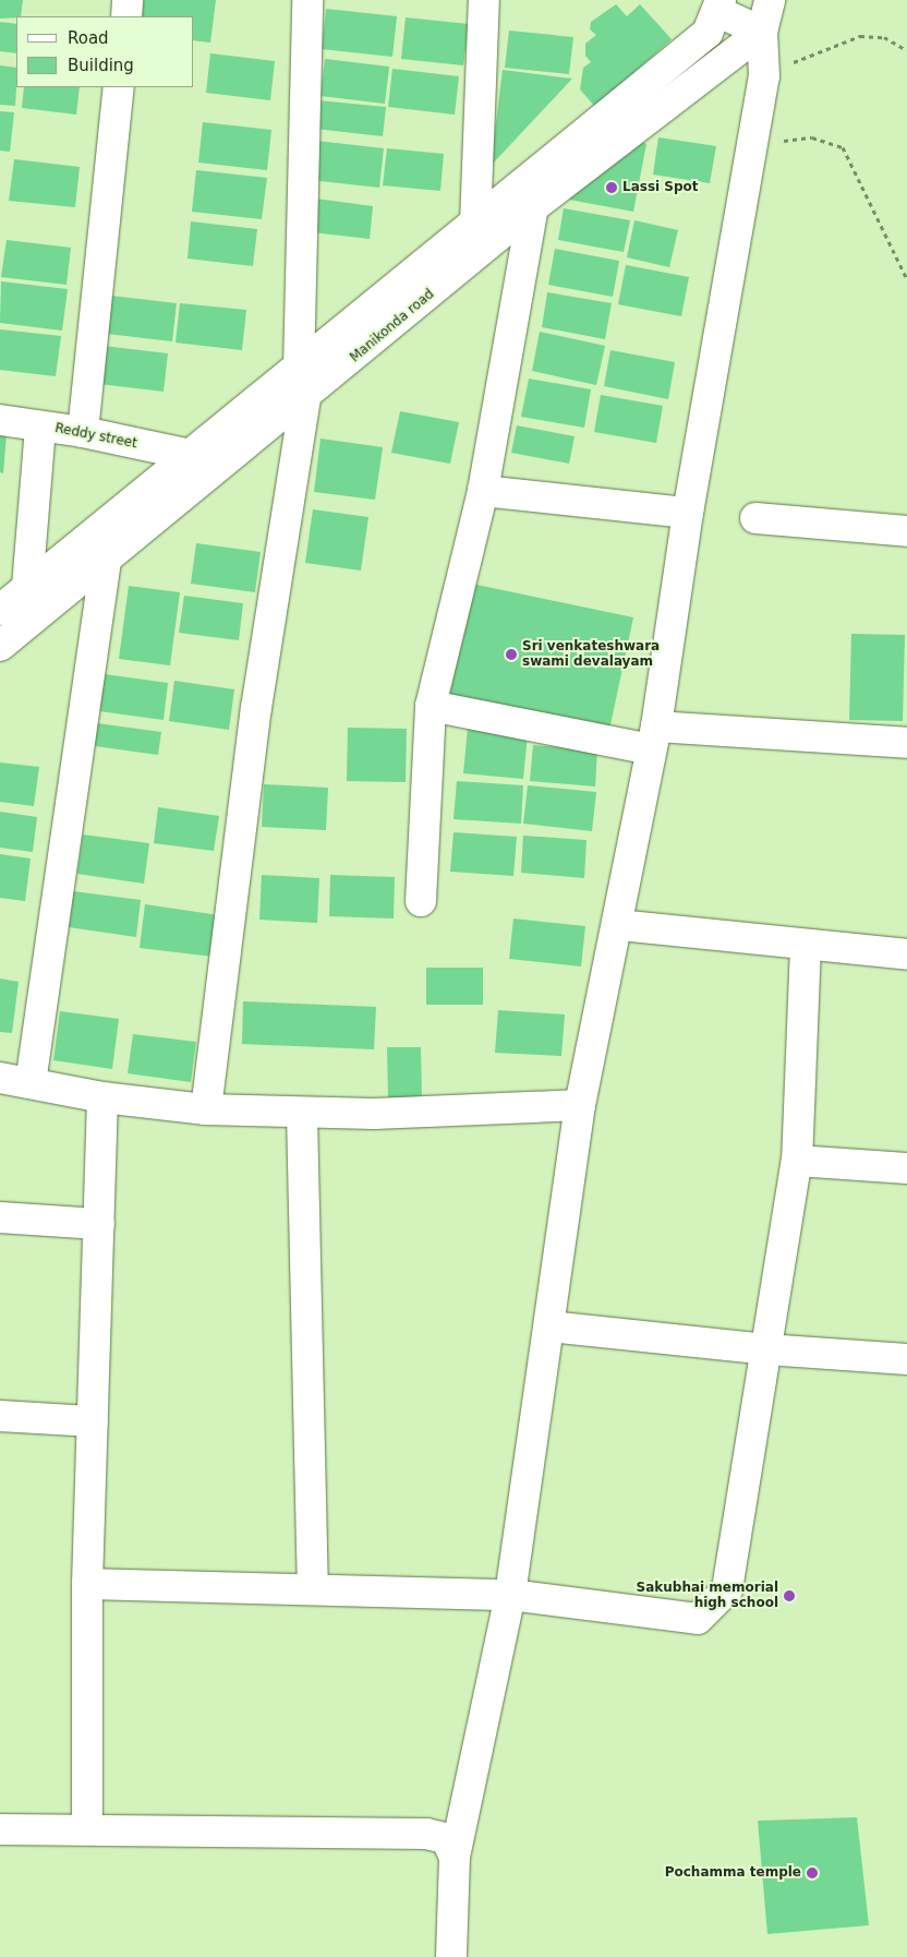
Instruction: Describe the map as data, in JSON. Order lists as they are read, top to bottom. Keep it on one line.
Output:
{"streets":{"street":["Manikonda road","Reddy street"]},"crossings":[["Manikonda road","Reddy street"]],"places":["Lassi Spot","Sri venkateshwara swami devalayam","Sakubhai memorial high school","Pochamma temple"],"legend":["Road","Building"]}
